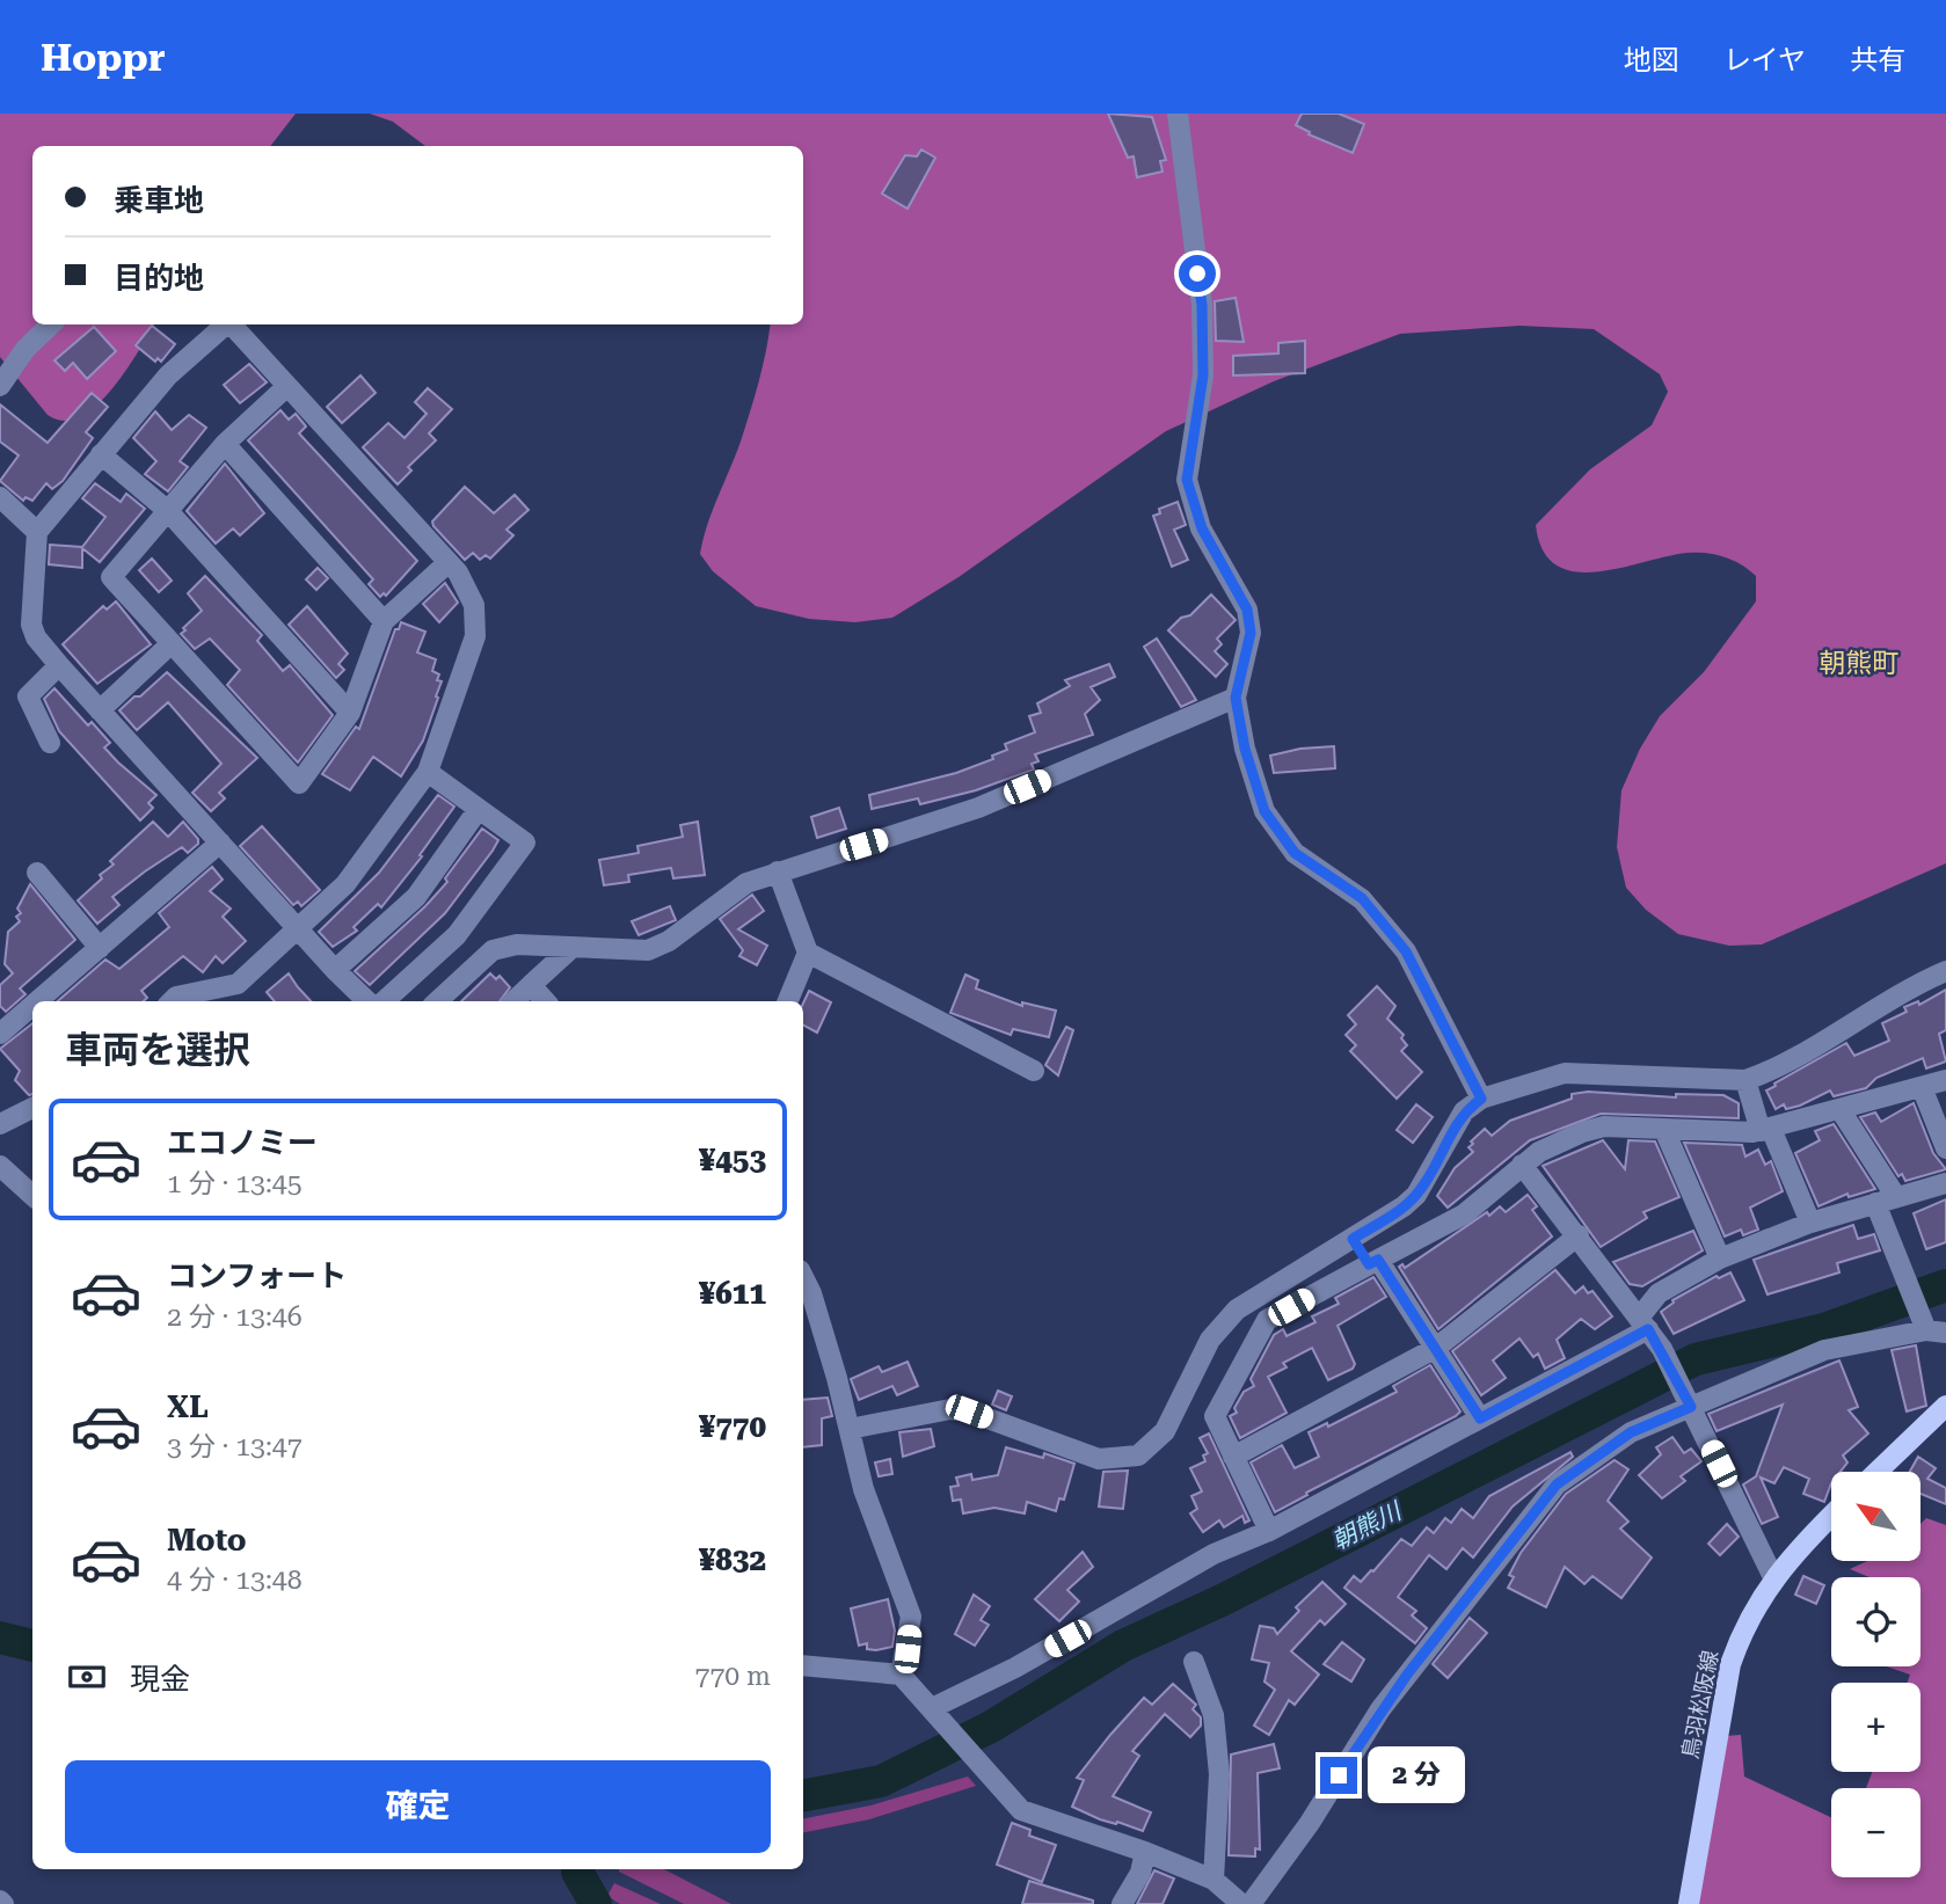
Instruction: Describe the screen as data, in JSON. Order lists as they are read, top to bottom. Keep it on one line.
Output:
{"streets":{"main road":["鳥羽松阪線"]},"districts":["朝熊町"],"water":["朝熊川"],"north":"top left","page":{"header":"Hoppr","nav":["地図","レイヤ","共有"],"banner":["乗車地","目的地"],"heading":"車両を選択","list":[{"name":"エコノミー","note":"1 分 · 13:45","value":"¥453"},{"name":"コンフォート","note":"2 分 · 13:46","value":"¥611"},{"name":"XL","note":"3 分 · 13:47","value":"¥770"},{"name":"Moto","note":"4 分 · 13:48","value":"¥832"}],"map_buttons":["+","−"],"pay":["現金","770 m"],"buttons":"確定","bubble":"2 分"}}
